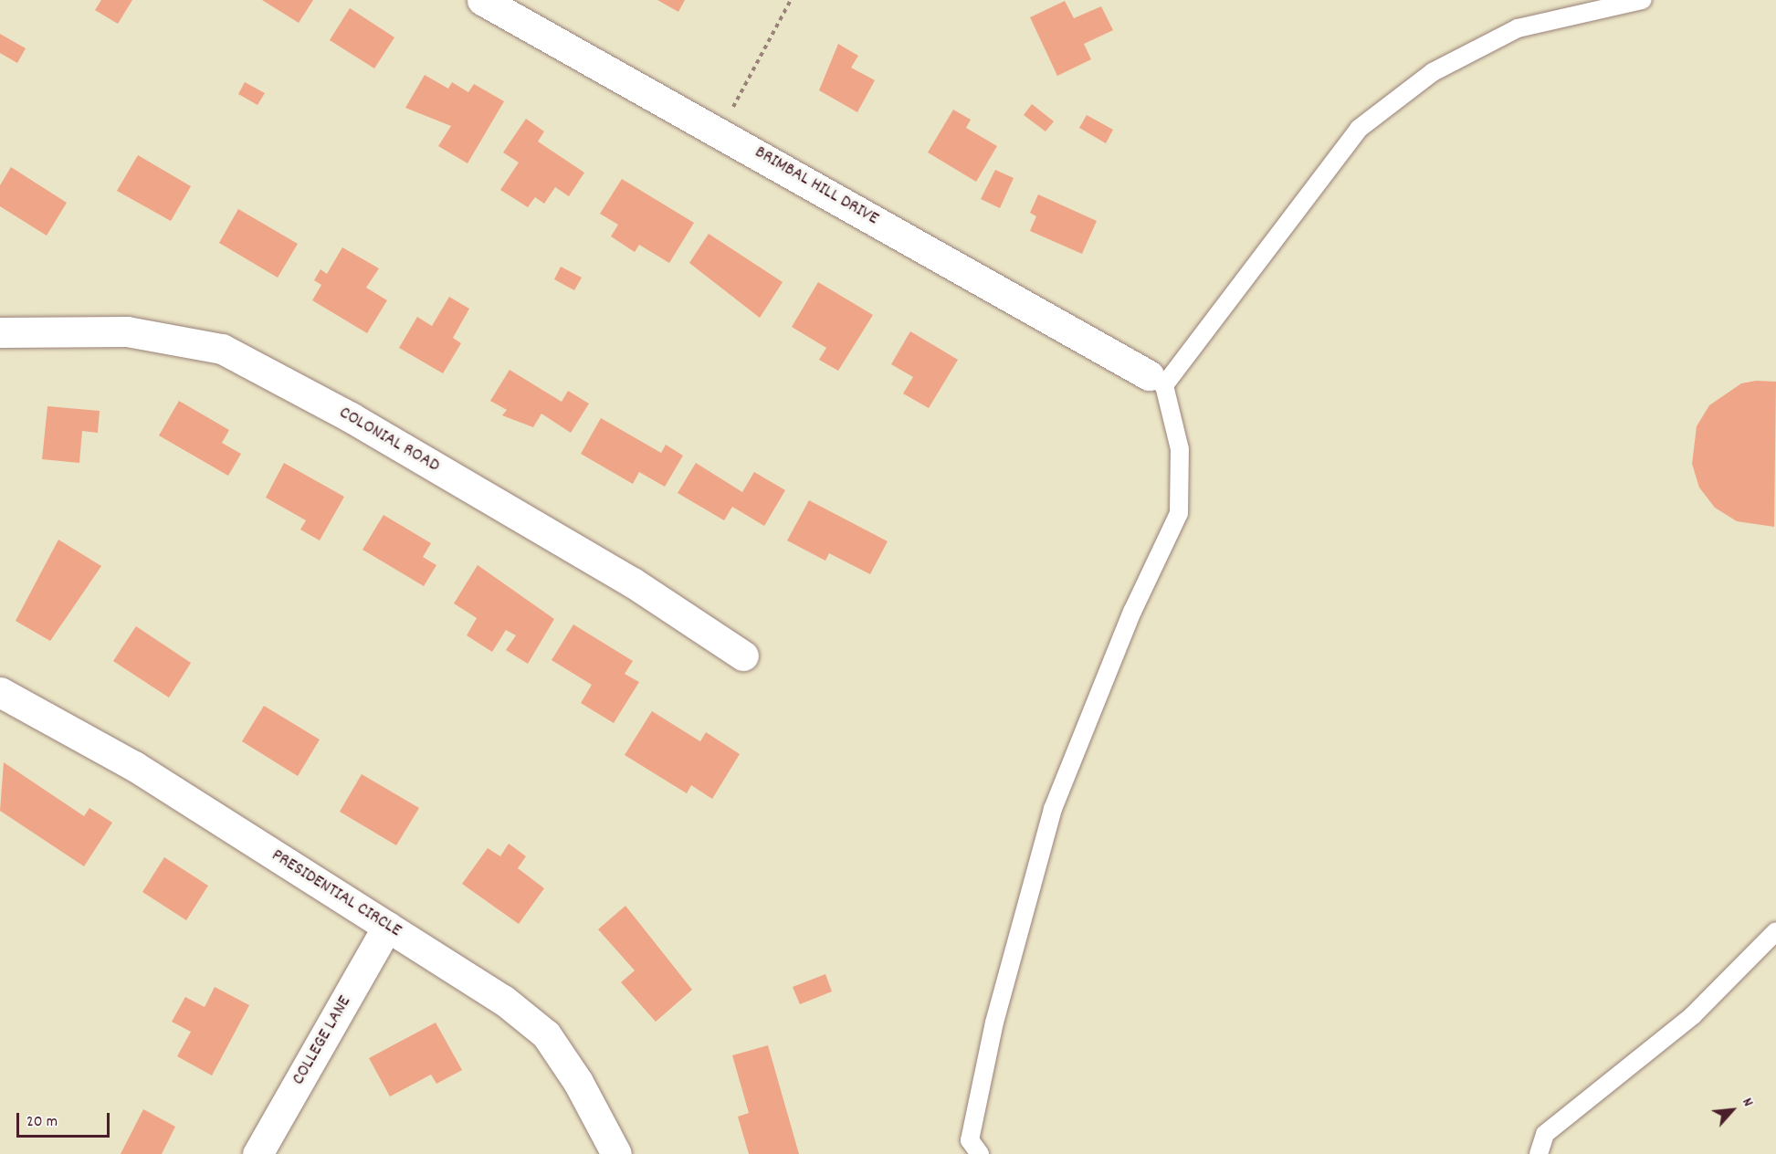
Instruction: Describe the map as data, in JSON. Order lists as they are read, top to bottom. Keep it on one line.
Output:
{"streets":{"street":["BRIMBAL HILL DRIVE","COLONIAL ROAD","PRESIDENTIAL CIRCLE","COLLEGE LANE"]},"crossings":[["PRESIDENTIAL CIRCLE","COLLEGE LANE"]],"scale_bar":"20 m","north":"top right"}
